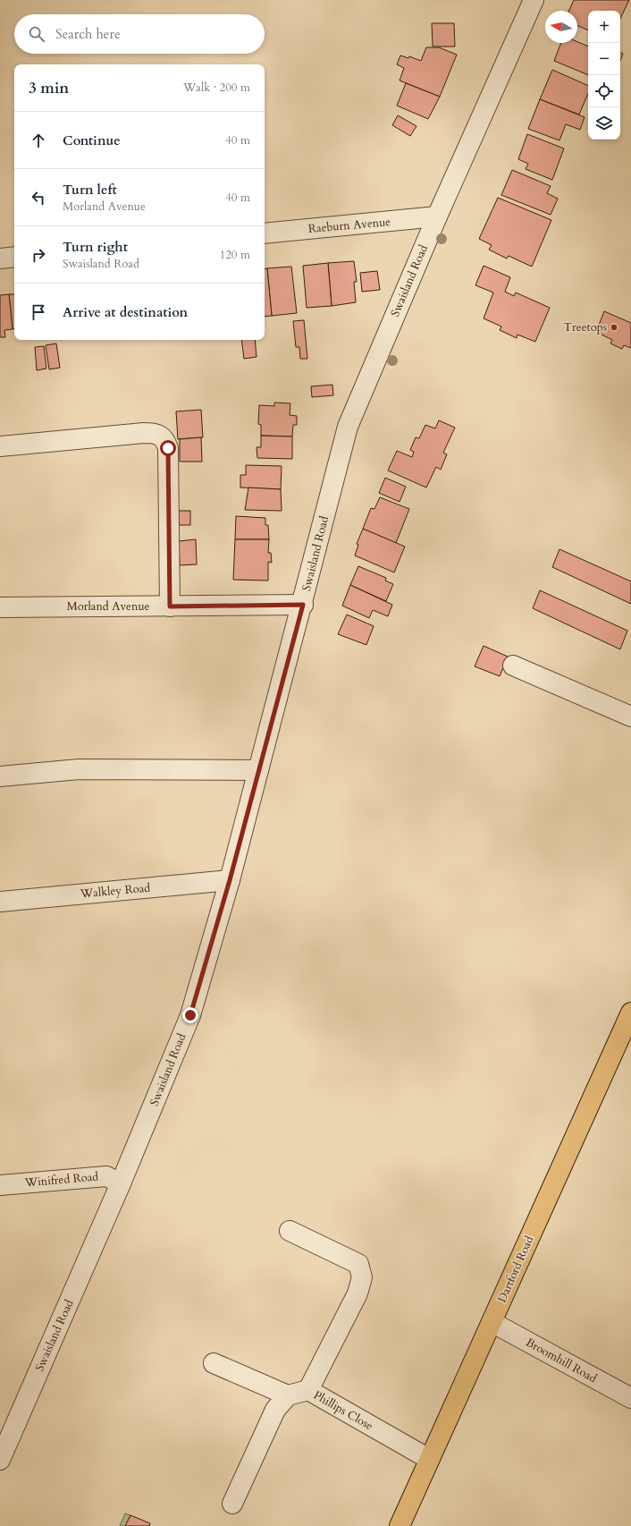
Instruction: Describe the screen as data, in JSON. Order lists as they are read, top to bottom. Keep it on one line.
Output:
{"streets":{"main road":["Dartford Road"],"street":["Raeburn Avenue","Swaisland Road","Morland Avenue","Walkley Road","Winifred Road","Broomhill Road","Phillips Close"]},"crossings":[["Raeburn Avenue","Swaisland Road"],["Swaisland Road","Morland Avenue"],["Swaisland Road","Walkley Road"],["Swaisland Road","Winifred Road"],["Dartford Road","Broomhill Road"],["Dartford Road","Phillips Close"]],"places":["Treetops"],"north":"left","page":{"map_buttons":["+","−"],"search":"Search here","heading":["3 min","Walk · 200 m"],"list":[["Continue","40 m"],["Turn left","Morland Avenue","40 m"],["Turn right","Swaisland Road","120 m"],"Arrive at destination"]}}
